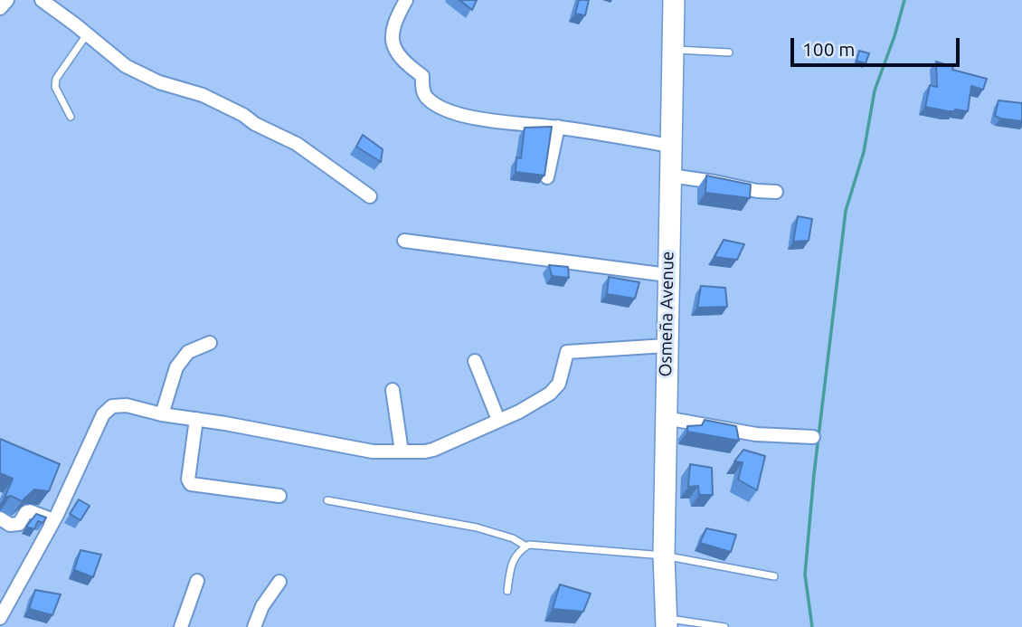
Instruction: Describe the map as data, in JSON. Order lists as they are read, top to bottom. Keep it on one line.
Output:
{"streets":{"main road":["Osmeña Avenue"]},"scale_bar":"100 m"}
